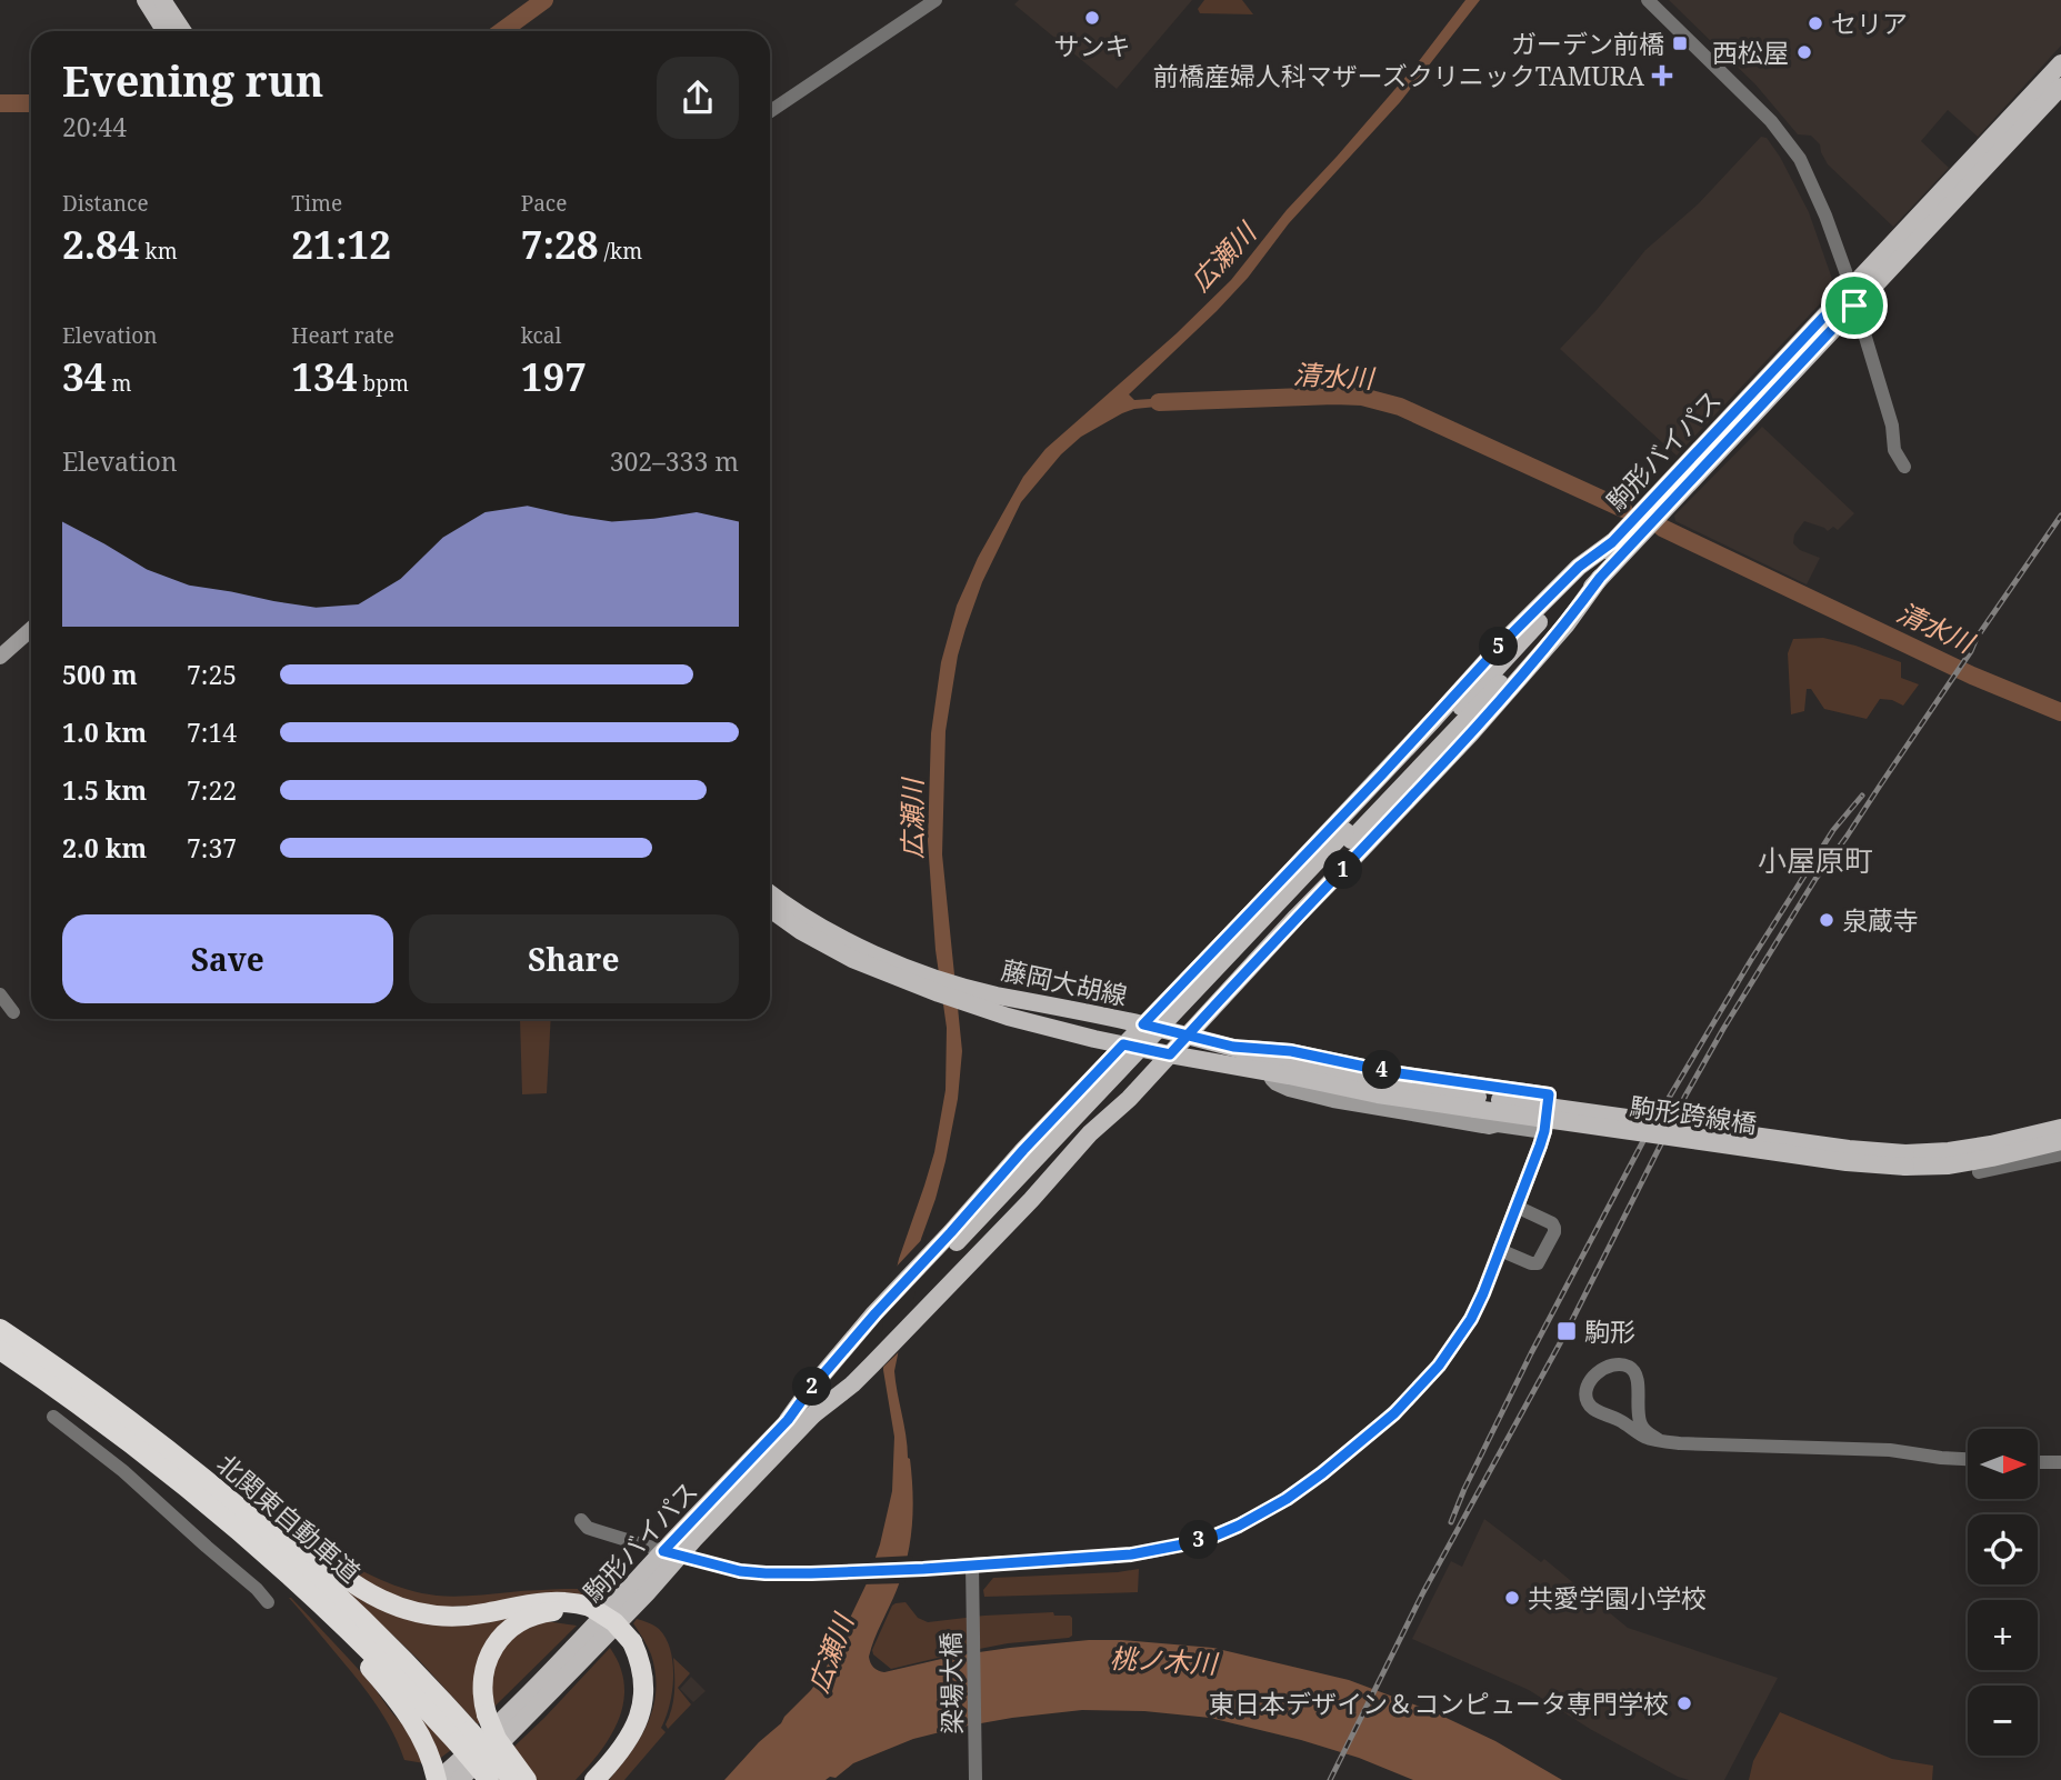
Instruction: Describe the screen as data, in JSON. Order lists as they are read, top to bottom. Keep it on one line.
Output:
{"streets":{"highway":["北関東自動車道"],"main road":["駒形バイパス","藤岡大胡線","駒形跨線橋"],"street":["梁場大橋"]},"crossings":[["藤岡大胡線","駒形跨線橋"]],"districts":["小屋原町"],"water":["広瀬川","清水川","桃ノ木川"],"places":{"other":["サンキ","セリア","西松屋","泉蔵寺","共愛学園小学校","東日本デザイン＆コンピュータ専門学校"],"transit":["ガーデン前橋","駒形"],"health":["前橋産婦人科マザーズクリニックTAMURA"]},"north":"right","page":{"heading":["Evening run","20:44"],"stats":[["Distance","2.84 km"],["Time","21:12"],["Pace","7:28 /km"],["Elevation","34 m"],["Heart rate","134 bpm"],["kcal","197"]],"chart":["Elevation","302–333 m"],"pins":["5","1","4","2","3"],"list":[{"name":"500 m","note":"7:25"},{"name":"1.0 km","note":"7:14"},{"name":"1.5 km","note":"7:22"},{"name":"2.0 km","note":"7:37"}],"buttons":["Save","Share"],"map_buttons":["+","−"]}}
